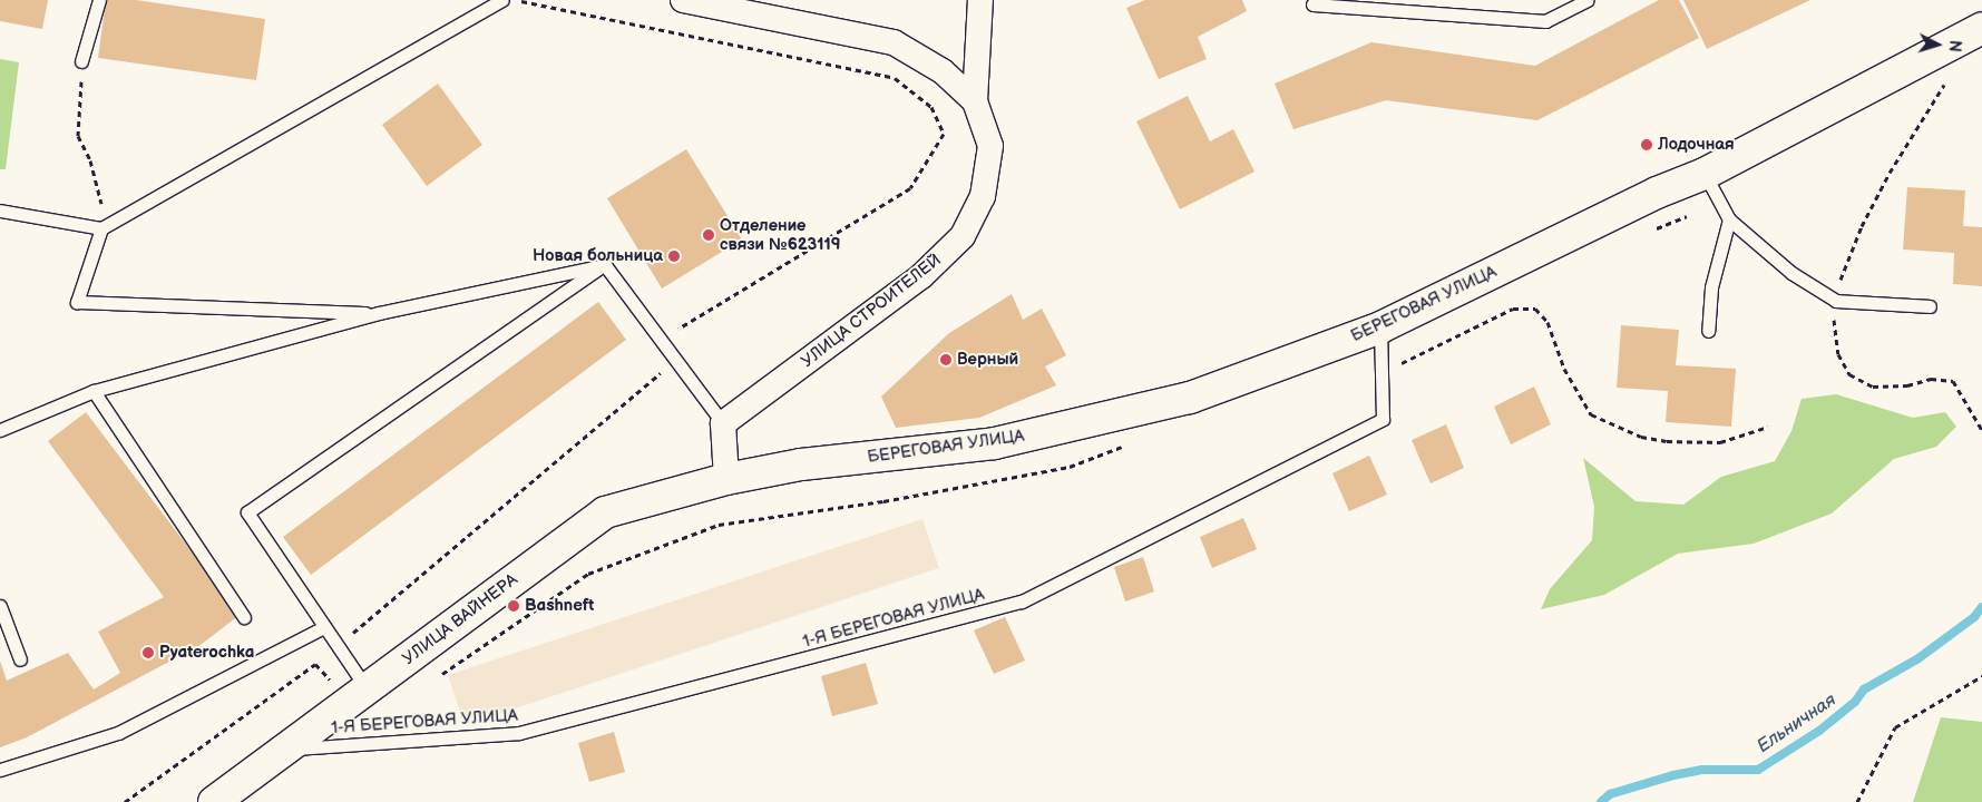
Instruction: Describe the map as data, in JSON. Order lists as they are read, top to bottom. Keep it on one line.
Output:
{"streets":{"main road":["БЕРЕГОВАЯ УЛИЦА","УЛИЦА ВАЙНЕРА"],"street":["УЛИЦА СТРОИТЕЛЕЙ"],"lane":["1-Я БЕРЕГОВАЯ УЛИЦА"]},"crossings":[["БЕРЕГОВАЯ УЛИЦА","1-Я БЕРЕГОВАЯ УЛИЦА"],["БЕРЕГОВАЯ УЛИЦА","УЛИЦА ВАЙНЕРА"],["1-Я БЕРЕГОВАЯ УЛИЦА","УЛИЦА ВАЙНЕРА"]],"water":["Ельничная"],"places":["Лодочная","Отделение связи №623119","Новая больница","Верный","Bashneft","Pyaterochka"],"north":"right"}
